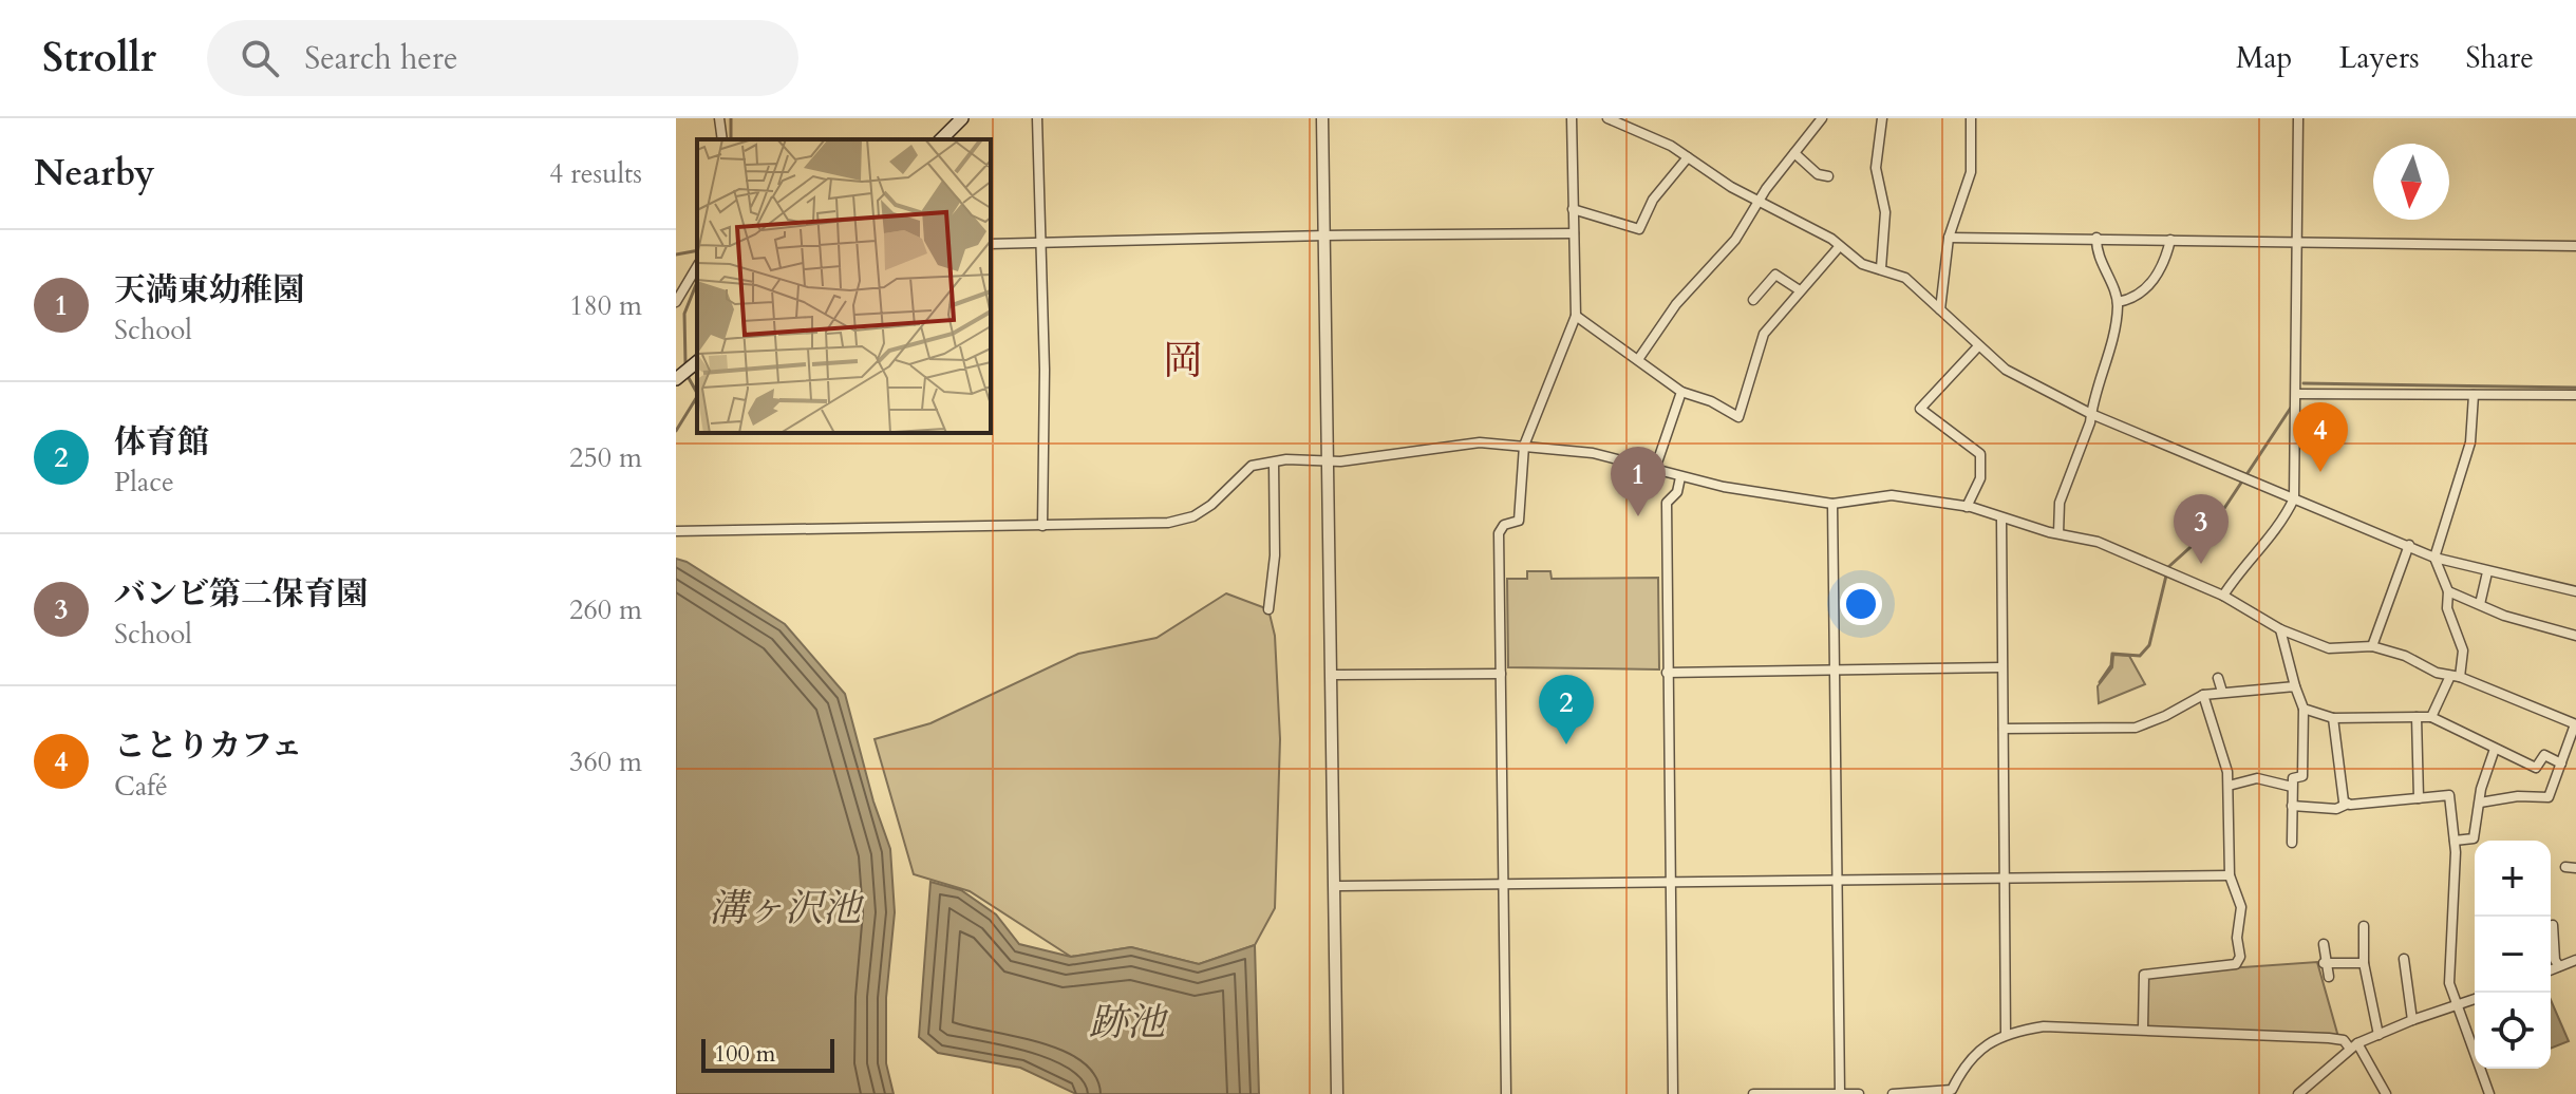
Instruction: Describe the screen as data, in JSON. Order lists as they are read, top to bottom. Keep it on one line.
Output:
{"districts":["岡"],"water":["溝ヶ沢池","跡池"],"scale_bar":"100 m","north":"bottom","page":{"header":"Strollr","search":"Search here","nav":["Map","Layers","Share"],"heading":["Nearby","4 results"],"list":[{"mark":"1","name":"天満東幼稚園","note":"School","value":"180 m"},{"mark":"2","name":"体育館","note":"Place","value":"250 m"},{"mark":"3","name":"バンビ第二保育園","note":"School","value":"260 m"},{"mark":"4","name":"ことりカフェ","note":"Café","value":"360 m"}],"pins":["4","1","3","2"],"map_buttons":["+","−"],"scale":"100 m"}}
